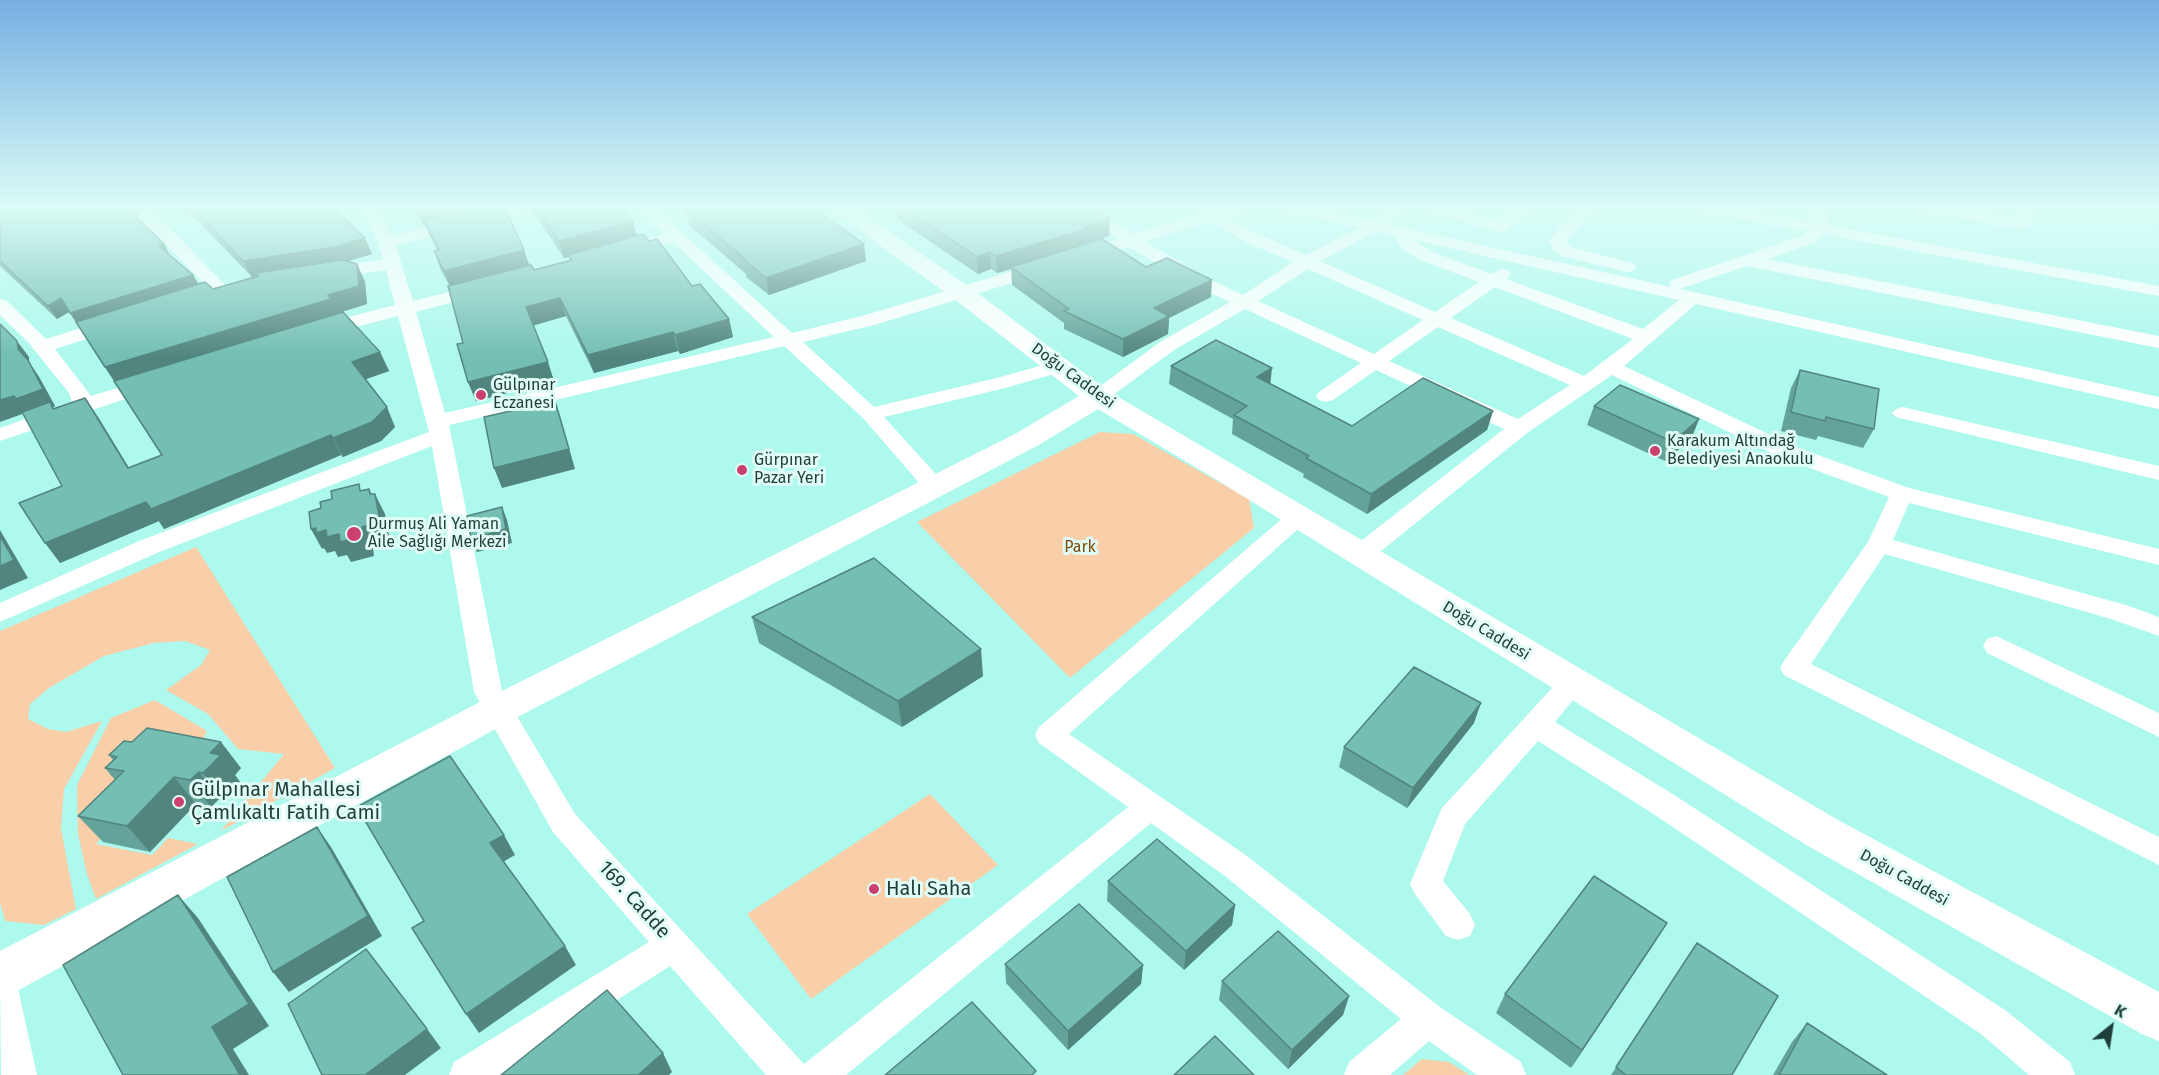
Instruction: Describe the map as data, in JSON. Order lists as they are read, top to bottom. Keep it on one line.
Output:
{"streets":{"street":["Doğu Caddesi","169. Cadde"]},"parks":["Park"],"places":["Gülpınar Eczanesi","Karakum Altındağ Belediyesi Anaokulu","Gürpınar Pazar Yeri","Durmuş Ali Yaman Aile Sağlığı Merkezi","Gülpınar Mahallesi Çamlıkaltı Fatih Cami","Halı Saha"],"north":"top right"}
